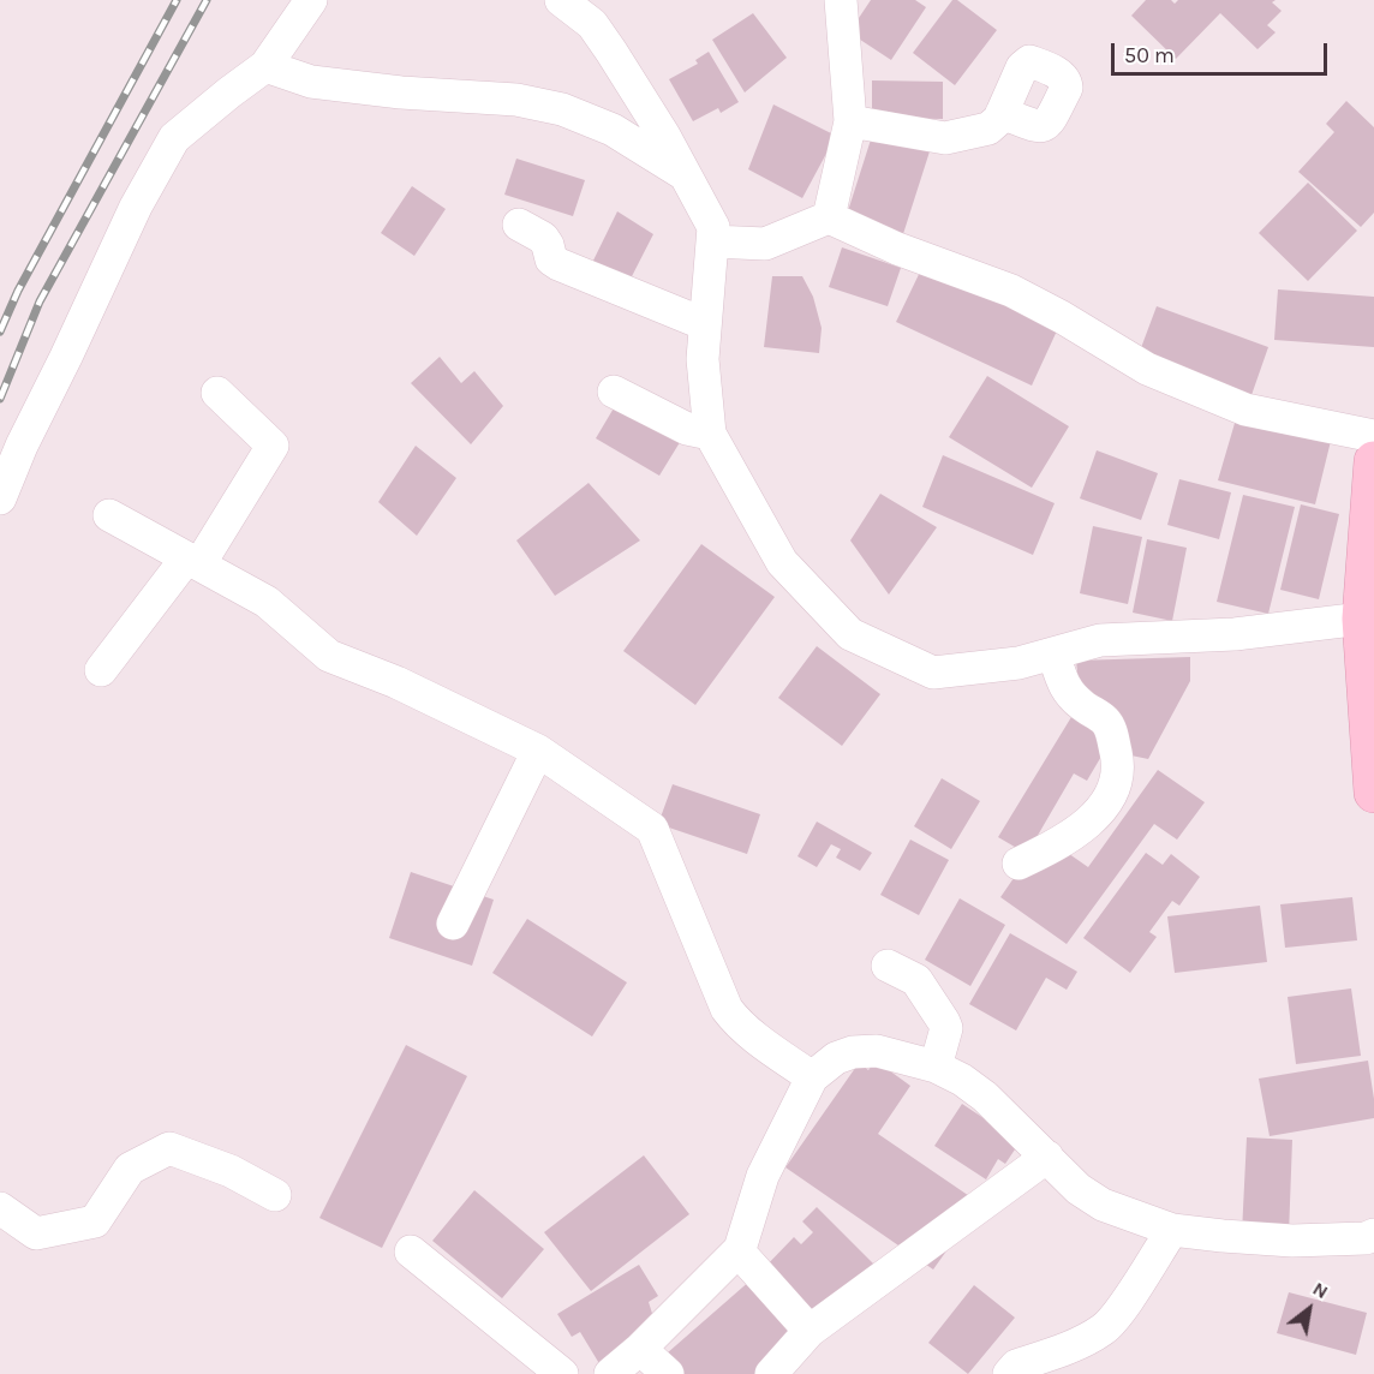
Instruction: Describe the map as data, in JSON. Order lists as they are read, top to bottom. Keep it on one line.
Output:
{"scale_bar":"50 m","north":"top right"}
